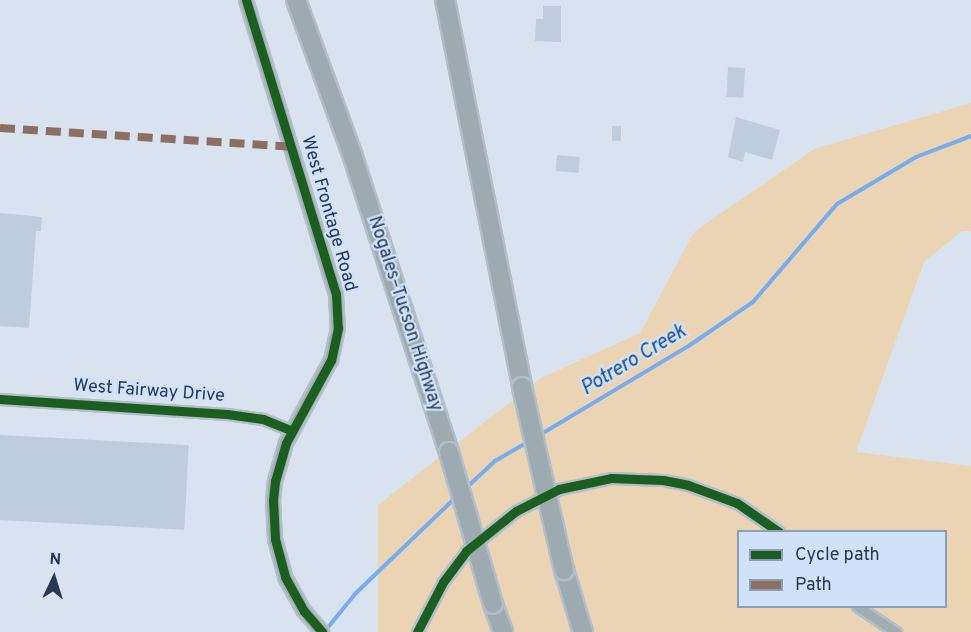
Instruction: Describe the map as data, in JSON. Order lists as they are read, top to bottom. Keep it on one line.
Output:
{"streets":{"highway":["Nogales–Tucson Highway"],"street":["West Frontage Road","West Fairway Drive"]},"crossings":[["West Frontage Road","West Fairway Drive"]],"water":["Potrero Creek"],"legend":["Cycle path","Path"],"north":"top"}
